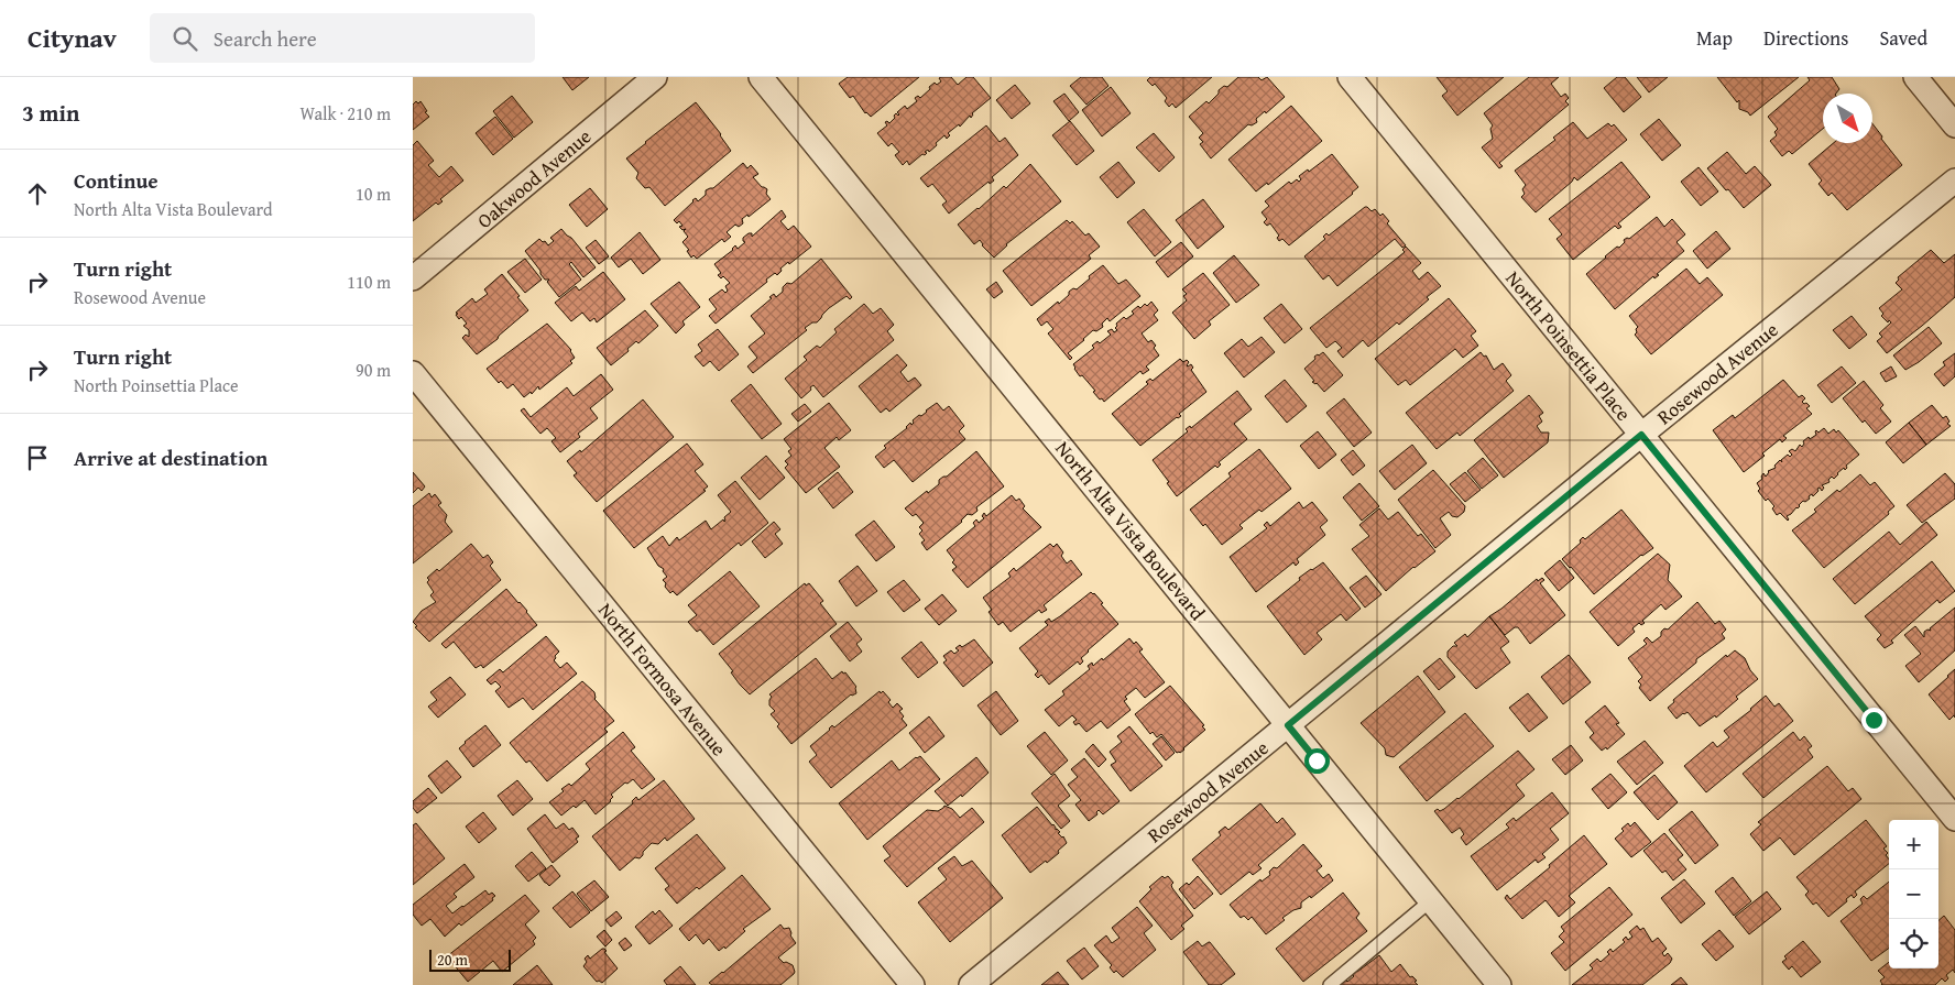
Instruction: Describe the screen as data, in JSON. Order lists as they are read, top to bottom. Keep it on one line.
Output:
{"streets":{"street":["Oakwood Avenue","North Poinsettia Place","Rosewood Avenue","North Alta Vista Boulevard","North Formosa Avenue"]},"crossings":[["North Poinsettia Place","Rosewood Avenue"],["Rosewood Avenue","North Alta Vista Boulevard"]],"scale_bar":"20 m","north":"bottom right","page":{"header":"Citynav","search":"Search here","nav":["Map","Directions","Saved"],"heading":["3 min","Walk · 210 m"],"list":[["Continue","North Alta Vista Boulevard","10 m"],["Turn right","Rosewood Avenue","110 m"],["Turn right","North Poinsettia Place","90 m"],"Arrive at destination"],"map_buttons":["+","−"],"scale":"20 m"}}
